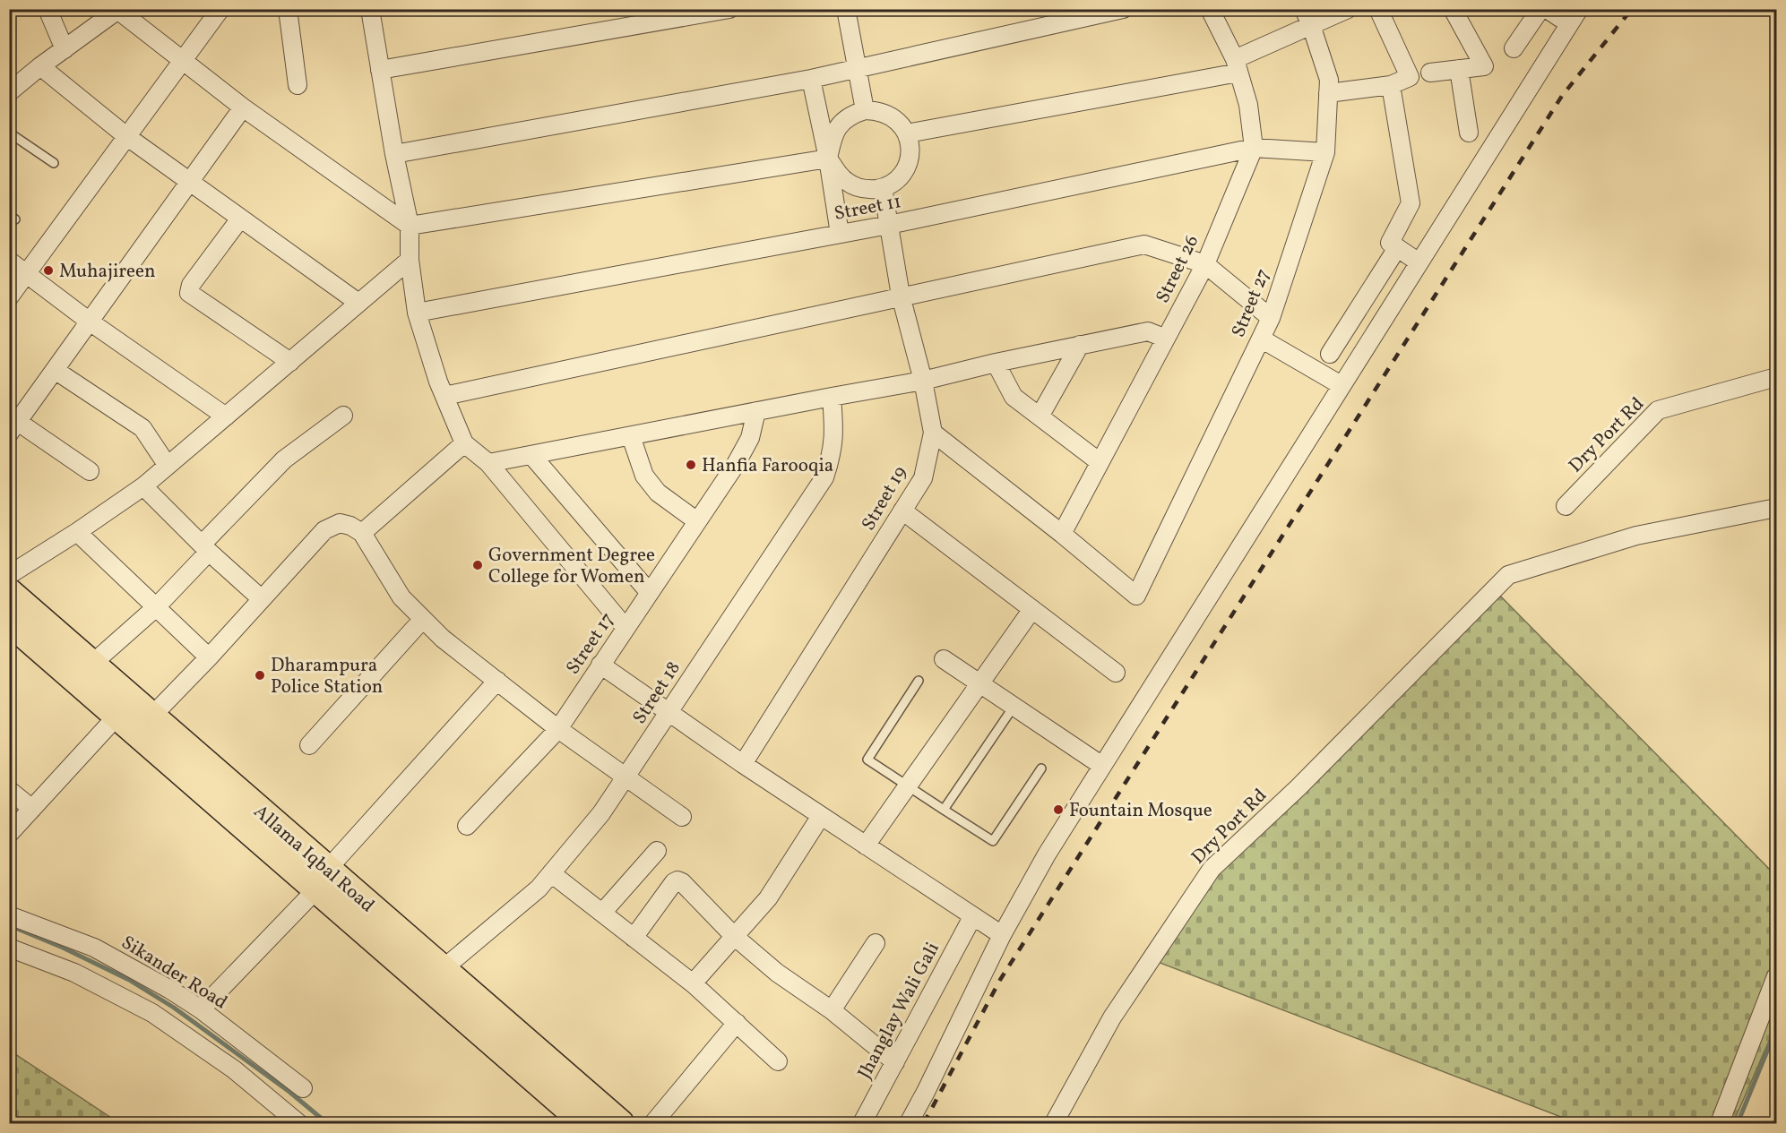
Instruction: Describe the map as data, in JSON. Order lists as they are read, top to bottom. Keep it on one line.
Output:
{"streets":{"main road":["Allama Iqbal Road"],"street":["Street 11","Street 26","Street 27","Dry Port Rd","Street 19","Street 17","Street 18","Sikander Road","Jhanglay Wali Gali"]},"crossings":[["Street 11","Street 26"],["Street 11","Street 27"],["Street 11","Street 19"],["Street 26","Street 27"],["Street 18","Allama Iqbal Road"]],"places":["Muhajireen","Hanfia Farooqia","Government Degree College for Women","Dharampura Police Station","Fountain Mosque"]}
